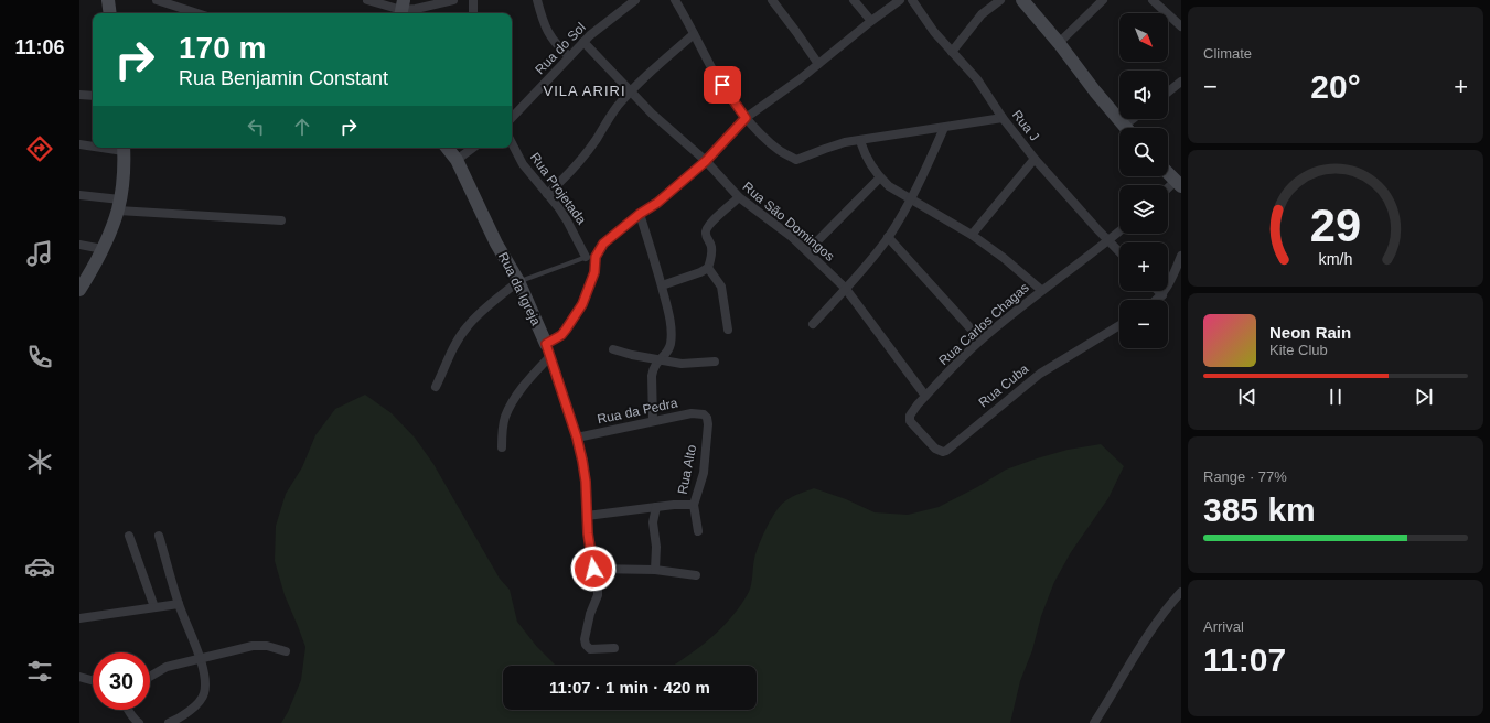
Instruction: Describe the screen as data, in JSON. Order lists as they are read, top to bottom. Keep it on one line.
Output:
{"streets":{"street":["Rua do Sol","Rua J","Rua Projetada","Rua São Domingos","Rua da Igreja","Rua Carlos Chagas","Rua Cuba","Rua da Pedra","Rua Alto"]},"crossings":[["Rua do Sol","Rua São Domingos"],["Rua São Domingos","Rua Carlos Chagas"],["Rua da Igreja","Rua da Pedra"],["Rua Carlos Chagas","Rua Cuba"],["Rua da Pedra","Rua Alto"]],"districts":["VILA ARIRI"],"north":"bottom right","page":{"tabs":"11:06","tile":["Climate",["Range · 77%","385 km"],["Arrival","11:07"]],"map_buttons":["+","−"],"turn":["170 m","Rua Benjamin Constant"],"heat":["−","20°","+"],"song":["Neon Rain","Kite Club"],"limit":"30","trip":"11:07 · 1 min · 420 m","gauge":["29","km/h"]}}
